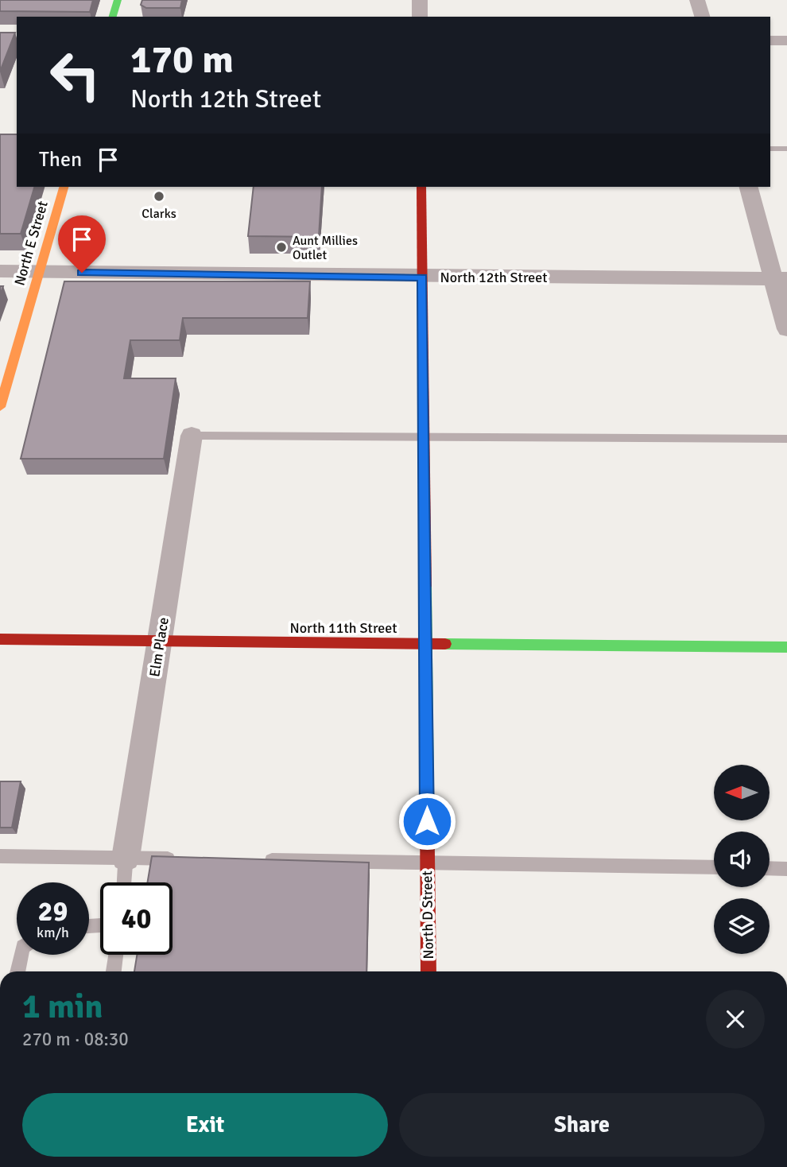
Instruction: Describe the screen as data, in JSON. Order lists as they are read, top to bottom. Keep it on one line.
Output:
{"streets":{"street":["North E Street","North 12th Street","North 11th Street","Elm Place","North D Street"]},"crossings":[["North E Street","North 12th Street"],["North 12th Street","North D Street"],["North 11th Street","Elm Place"],["North 11th Street","North D Street"]],"places":["Clarks","Aunt Millies Outlet"],"north":"left","page":{"turn":["170 m","North 12th Street"],"then":"Then","speed":"29 km/h","limit":"40","heading":["1 min","270 m · 08:30"],"buttons":["Exit","Share"]}}
